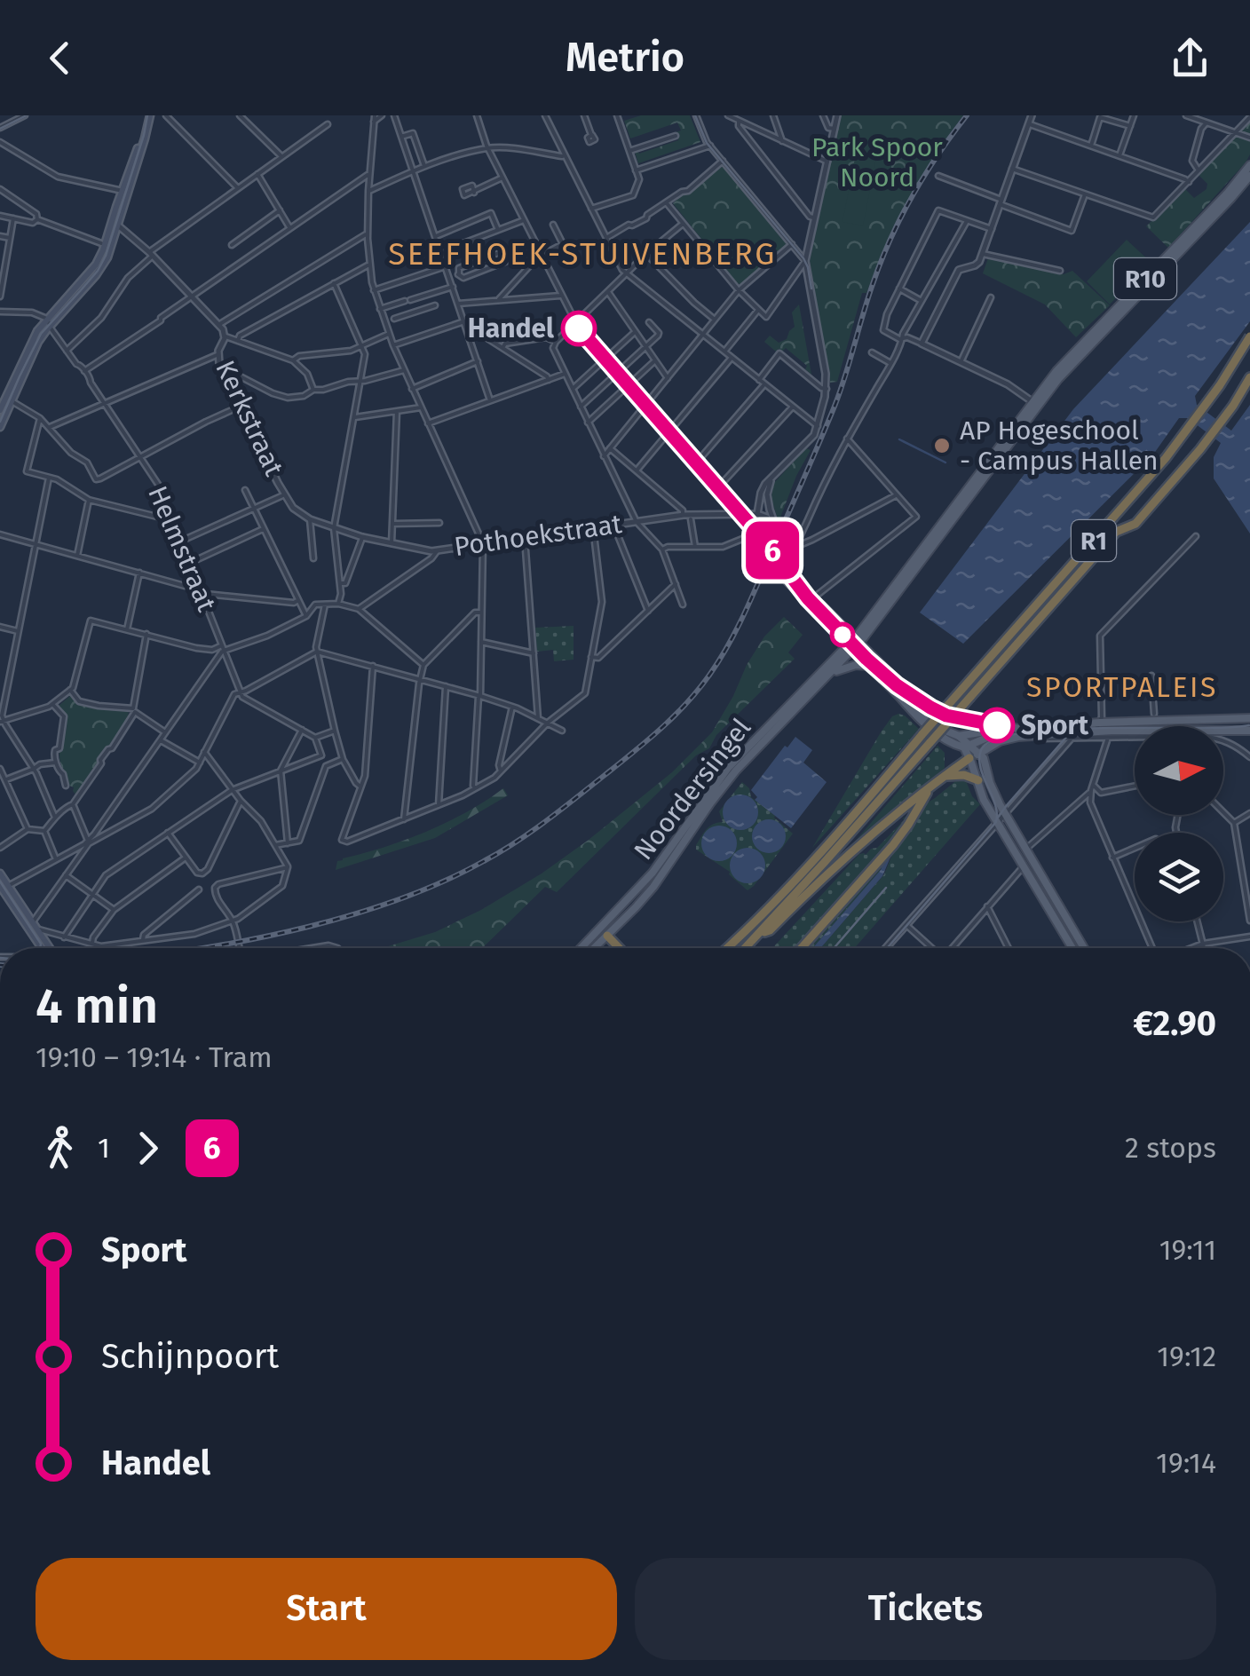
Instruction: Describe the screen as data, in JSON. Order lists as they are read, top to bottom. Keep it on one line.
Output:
{"streets":{"highway":["R1"],"main road":["R10","Noordersingel"],"street":["Kerkstraat","Pothoekstraat","Helmstraat"]},"crossings":[["R10","Noordersingel"],["Kerkstraat","Pothoekstraat"]],"districts":["SEEFHOEK-STUIVENBERG","SPORTPALEIS"],"parks":["Park Spoor Noord"],"places":["Handel","AP Hogeschool - Campus Hallen","Sport"],"lines":["tram line 6"],"north":"right","page":{"header":"Metrio","on_map":"6","heading":["4 min","19:10 – 19:14 · Tram","€2.90"],"legs":["1","6","2 stops"],"list":[{"name":"Sport","value":"19:11"},{"name":"Schijnpoort","value":"19:12"},{"name":"Handel","value":"19:14"}],"buttons":["Start","Tickets"]}}
